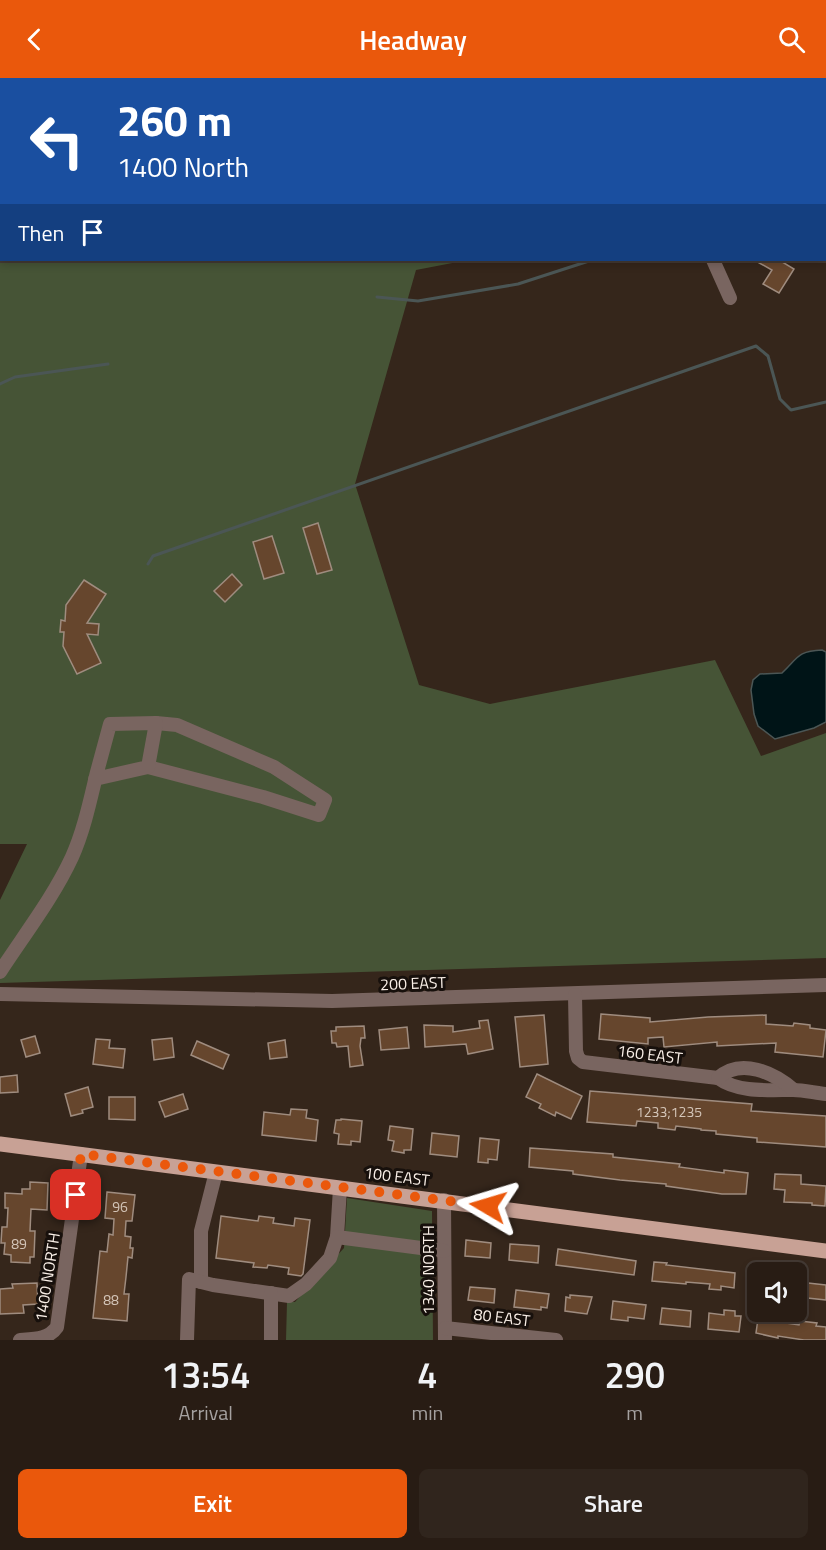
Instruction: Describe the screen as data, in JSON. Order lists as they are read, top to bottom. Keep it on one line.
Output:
{"streets":{"main road":["100 EAST"],"street":["200 EAST","160 EAST","1340 NORTH","1400 NORTH","80 EAST"]},"crossings":[["200 EAST","160 EAST"],["100 EAST","1340 NORTH"],["100 EAST","1400 NORTH"],["1340 NORTH","80 EAST"]],"house_numbers":["1233;1235","96","89","88"],"page":{"header":"Headway","turn":["260 m","1400 North"],"then":"Then","eta":["13:54","Arrival","4","min","290","m"],"buttons":["Exit","Share"]}}
